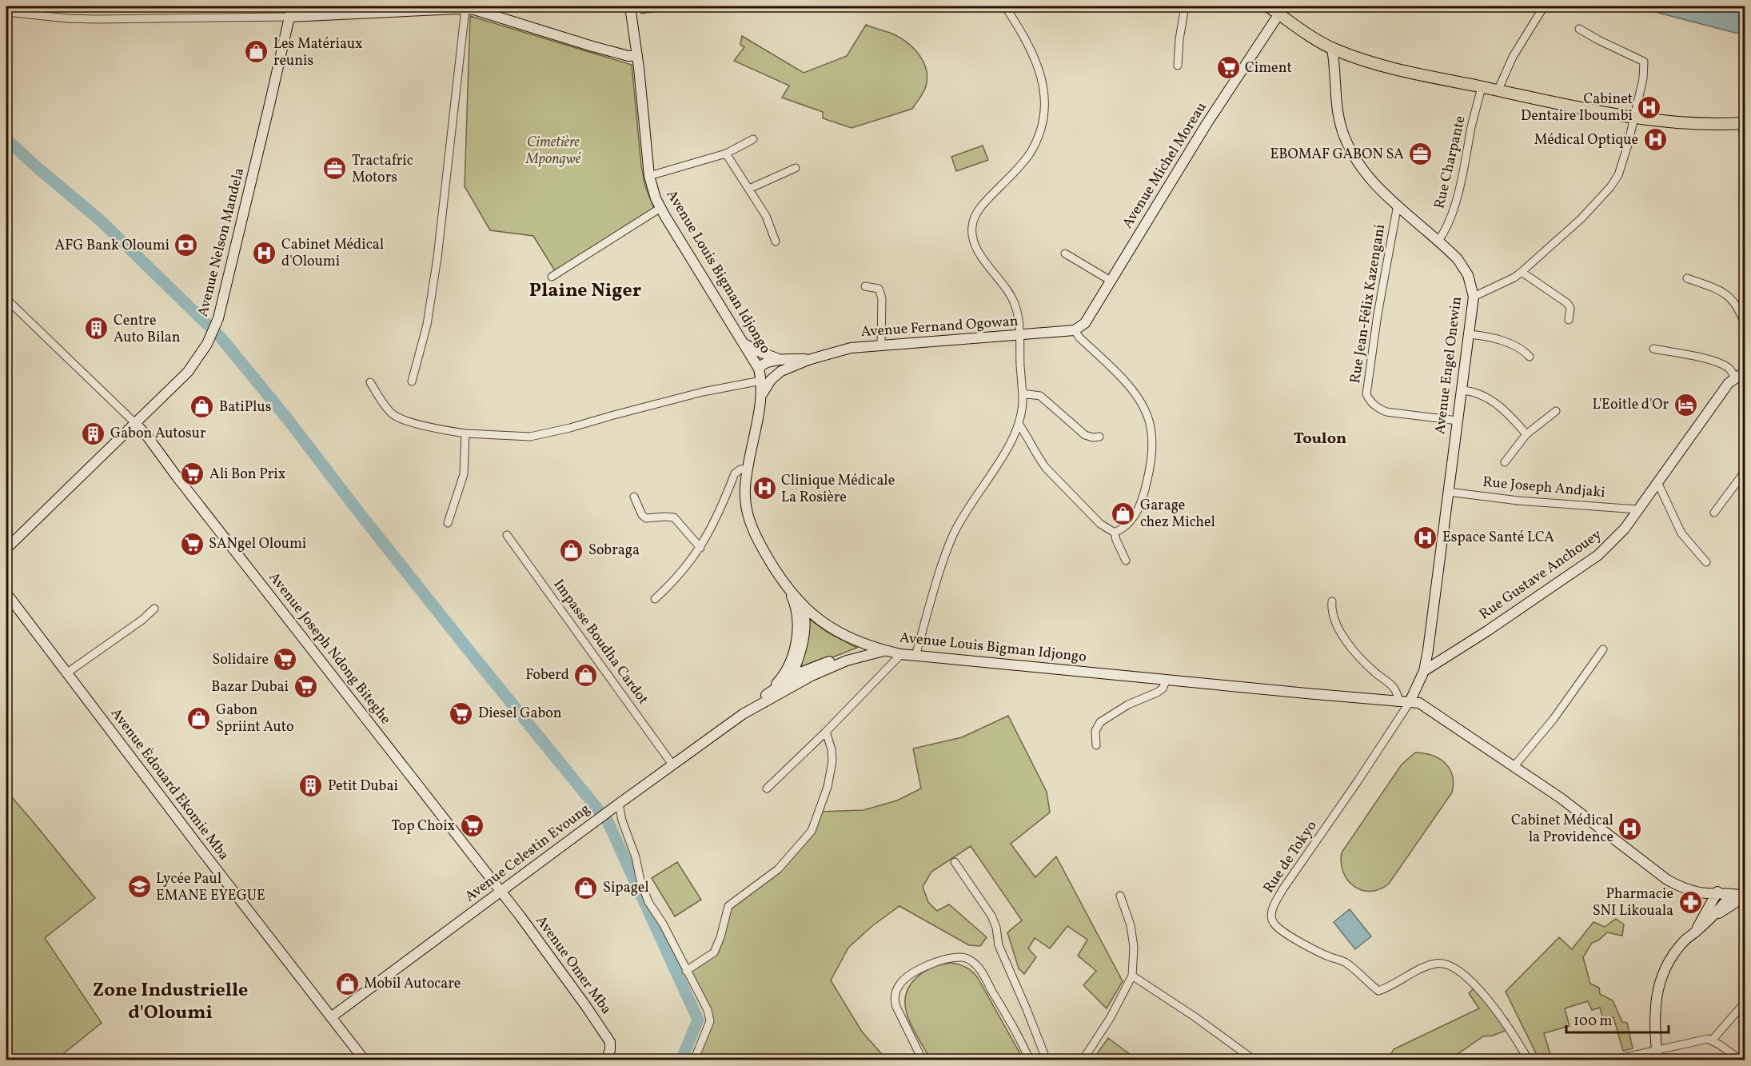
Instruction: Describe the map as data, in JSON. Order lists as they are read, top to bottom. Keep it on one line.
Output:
{"streets":{"street":["Rue Charpante","Avenue Michel Moreau","Avenue Nelson Mandela","Avenue Louis Bigman Idjongo","Rue Jean-Félix Kazengani","Avenue Fernand Ogowan","Avenue Engel Onewin","Rue Joseph Andjaki","Rue Gustave Anchouey","Impasse Boudha Cardot","Avenue Joseph Ndong Biteghe","Avenue Édouard Ekomie Mba","Avenue Celestin Evoung","Rue de Tokyo","Avenue Omer Mba"]},"crossings":[["Rue Charpante","Avenue Engel Onewin"],["Avenue Michel Moreau","Avenue Fernand Ogowan"],["Avenue Nelson Mandela","Avenue Joseph Ndong Biteghe"],["Avenue Louis Bigman Idjongo","Avenue Engel Onewin"],["Avenue Louis Bigman Idjongo","Rue de Tokyo"],["Rue Jean-Félix Kazengani","Avenue Engel Onewin"],["Avenue Engel Onewin","Rue Joseph Andjaki"],["Avenue Engel Onewin","Rue Gustave Anchouey"],["Avenue Engel Onewin","Rue de Tokyo"],["Rue Joseph Andjaki","Rue Gustave Anchouey"],["Impasse Boudha Cardot","Avenue Celestin Evoung"],["Avenue Joseph Ndong Biteghe","Avenue Celestin Evoung"],["Avenue Joseph Ndong Biteghe","Avenue Omer Mba"],["Avenue Édouard Ekomie Mba","Avenue Celestin Evoung"],["Avenue Celestin Evoung","Avenue Omer Mba"]],"districts":["Plaine Niger","Toulon","Zone Industrielle d'Oloumi"],"parks":["Cimetière Mpongwé"],"places":{"shop":["Les Matériaux reunis","BatiPlus","Garage chez Michel","Sobraga","Foberd","Gabon Spriint Auto","Sipagel","Mobil Autocare"],"supermarket":["Ciment","Ali Bon Prix","SANgel Oloumi","Solidaire","Bazar Dubai","Diesel Gabon","Top Choix"],"hospital":["Cabinet Dentaire Iboumbi","Médical Optique","Cabinet Médical d'Oloumi","Clinique Médicale La Rosière","Espace Santé LCA","Cabinet Médical la Providence"],"office":["EBOMAF GABON SA","Tractafric Motors"],"bank":["AFG Bank Oloumi"],"building":["Centre Auto Bilan","Gabon Autosur","Petit Dubai"],"hotel":["L'Eoitle d'Or"],"school or university":["Lycée Paul EMANE EYEGUE"],"pharmacy":["Pharmacie SNI Likouala"]},"scale_bar":"100 m"}
